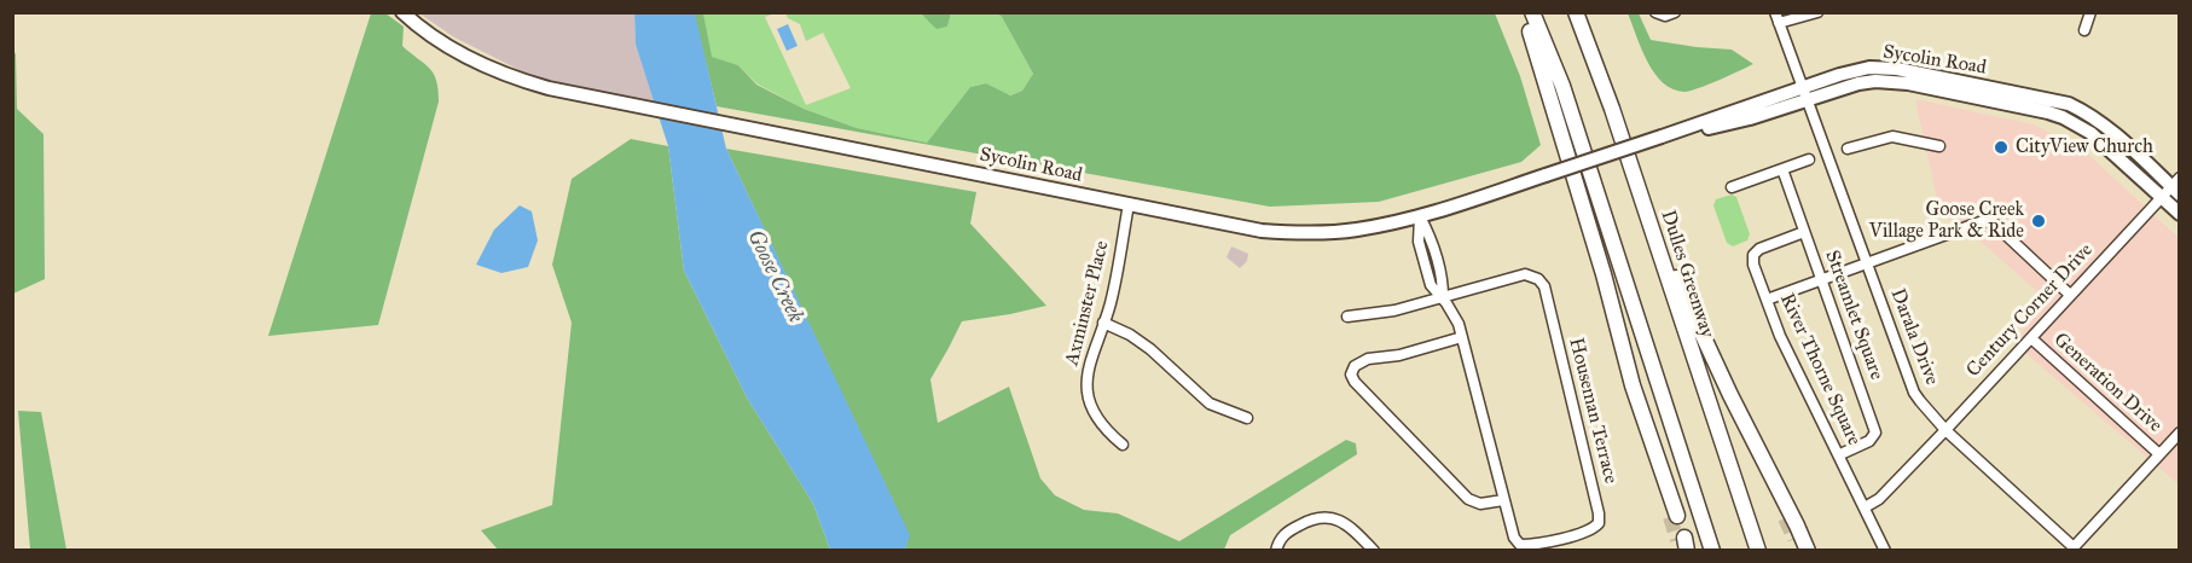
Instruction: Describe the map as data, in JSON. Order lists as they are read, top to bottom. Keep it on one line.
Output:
{"streets":{"highway":["Dulles Greenway"],"main road":["Sycolin Road"],"street":["Axminster Place","Century Corner Drive","Streamlet Square","Darala Drive","River Thorne Square","Generation Drive","Houseman Terrace"]},"crossings":[["Sycolin Road","Axminster Place"],["Sycolin Road","Century Corner Drive"],["Sycolin Road","Darala Drive"],["Sycolin Road","Houseman Terrace"],["Century Corner Drive","Darala Drive"],["Century Corner Drive","River Thorne Square"],["Century Corner Drive","Generation Drive"],["Streamlet Square","River Thorne Square"],["Darala Drive","Generation Drive"]],"water":["Goose Creek"],"places":["CityView Church","Goose Creek Village Park & Ride"]}
